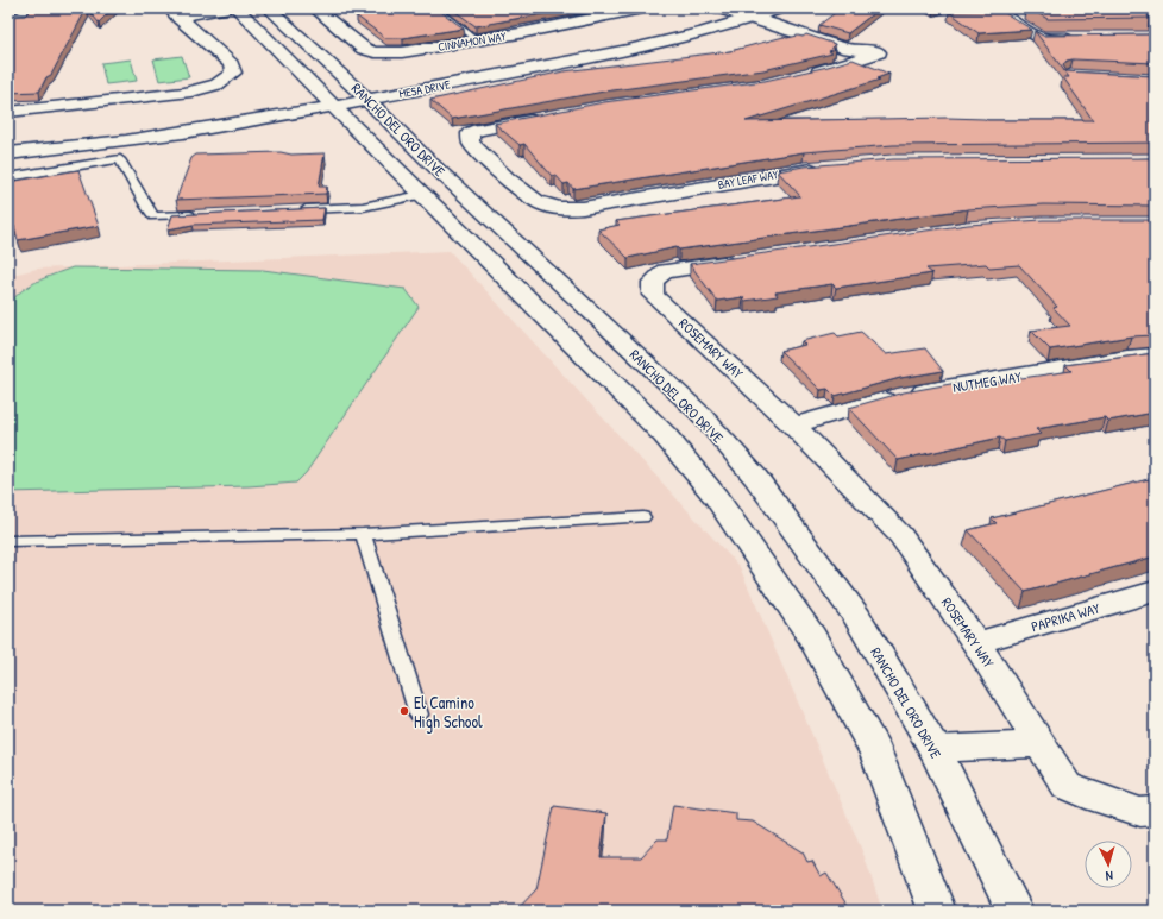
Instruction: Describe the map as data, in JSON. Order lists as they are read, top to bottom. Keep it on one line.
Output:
{"streets":{"main road":["CINNAMON WAY","MESA DRIVE","RANCHO DEL ORO DRIVE","BAY LEAF WAY","ROSEMARY WAY","NUTMEG WAY","PAPRIKA WAY"]},"crossings":[["MESA DRIVE","RANCHO DEL ORO DRIVE"],["ROSEMARY WAY","NUTMEG WAY"],["ROSEMARY WAY","PAPRIKA WAY"]],"places":["El Camino High School"],"north":"bottom"}
